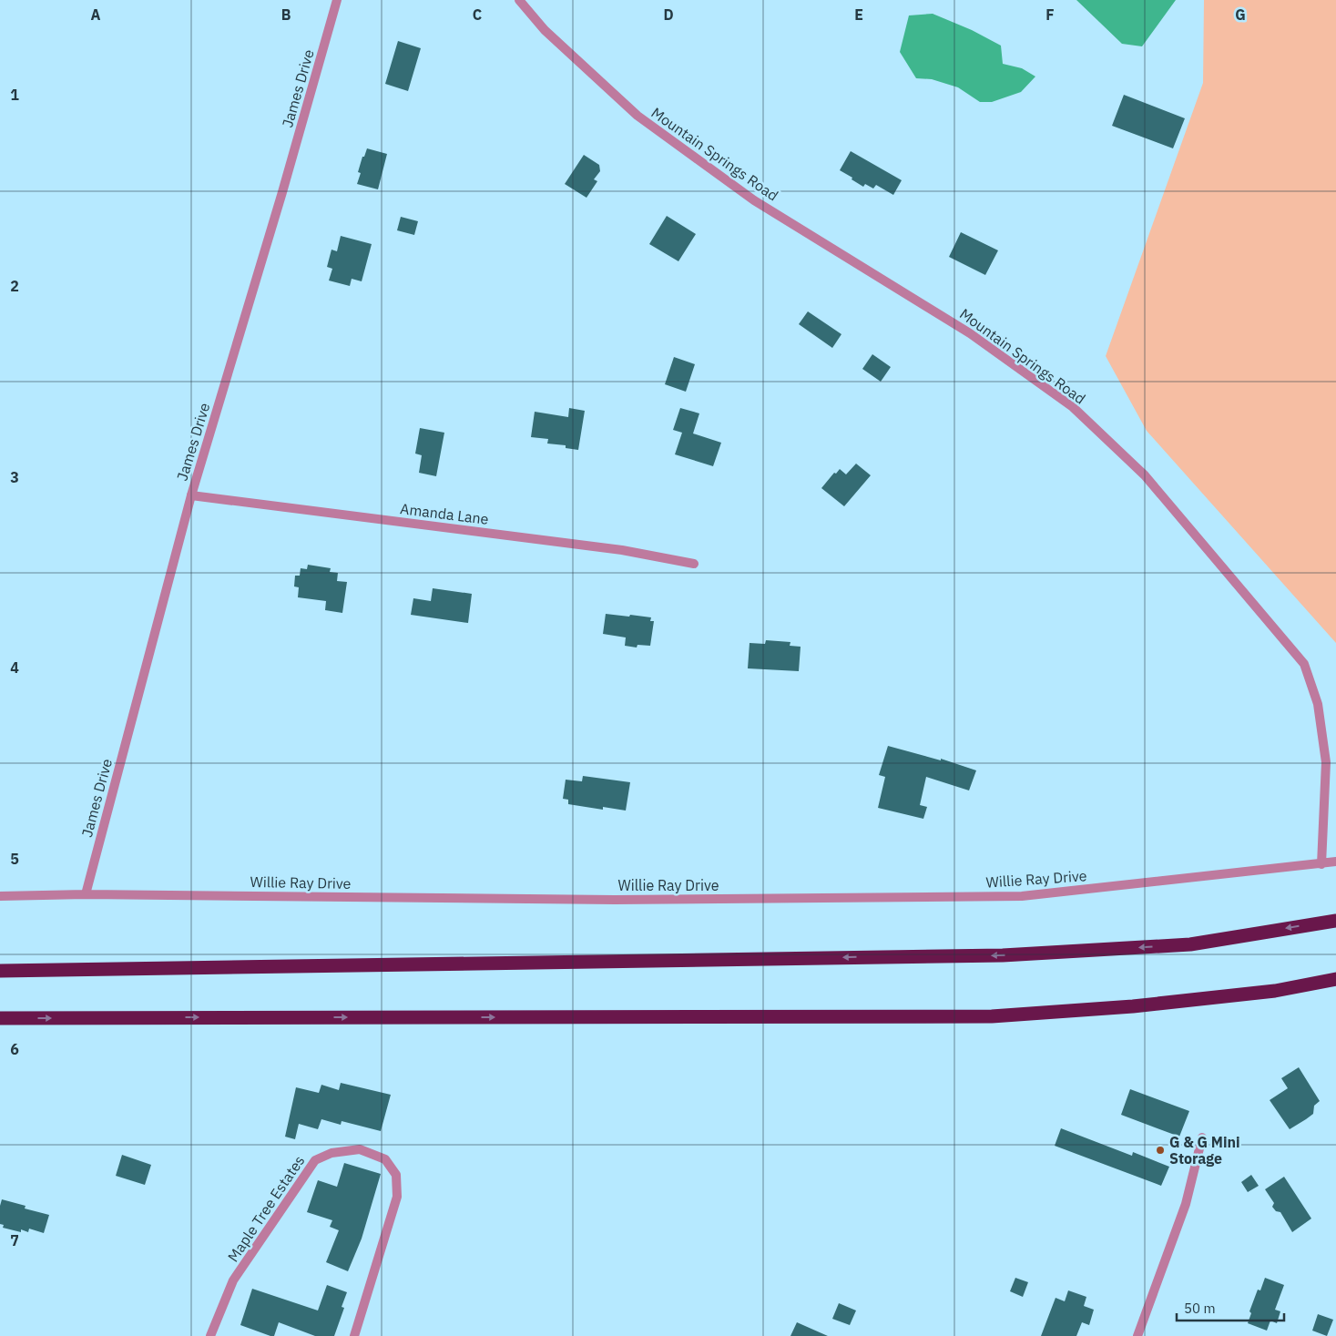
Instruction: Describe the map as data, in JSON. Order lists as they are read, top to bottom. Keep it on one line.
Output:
{"streets":{"street":["James Drive","Mountain Springs Road","Amanda Lane","Willie Ray Drive","Maple Tree Estates"]},"crossings":[["James Drive","Amanda Lane"],["James Drive","Willie Ray Drive"],["Mountain Springs Road","Willie Ray Drive"]],"places":["G & G Mini Storage"],"scale_bar":"50 m","grid":{"columns":["A","B","C","D","E","F","G"],"rows":["1","2","3","4","5","6","7"]}}
